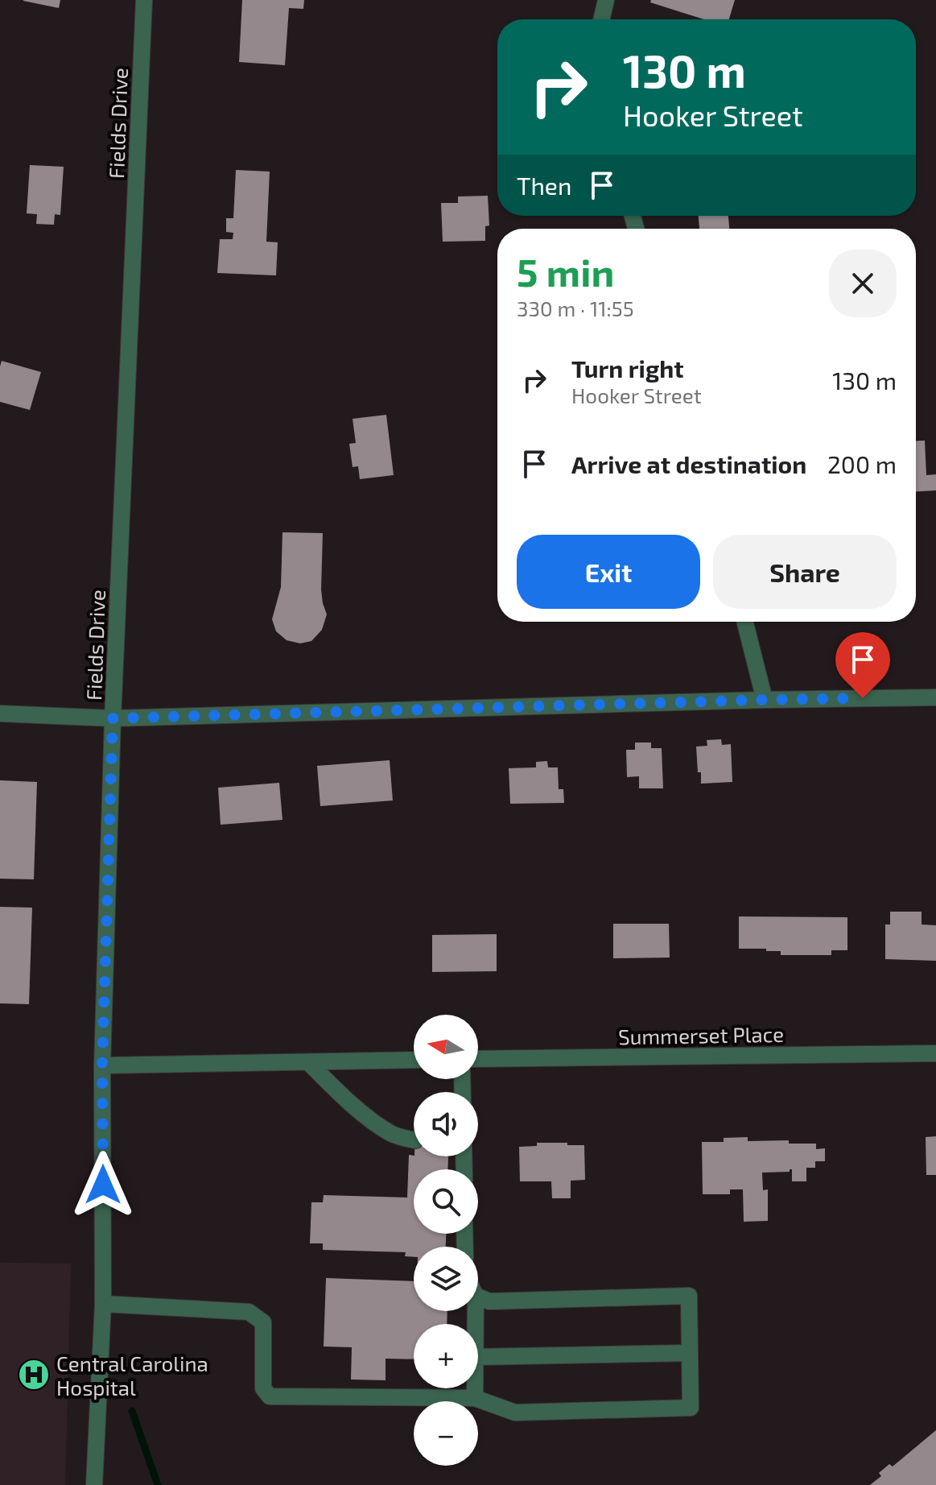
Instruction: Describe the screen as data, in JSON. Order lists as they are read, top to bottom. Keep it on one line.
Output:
{"streets":{"street":["Fields Drive","Summerset Place"]},"places":{"hospital":["Central Carolina Hospital"]},"north":"left","page":{"turn":["130 m","Hooker Street"],"then":"Then","heading":["5 min","330 m · 11:55"],"list":[{"name":"Turn right","note":"Hooker Street","value":"130 m"},{"name":"Arrive at destination","value":"200 m"}],"buttons":["Exit","Share"],"map_buttons":["+","−"]}}
